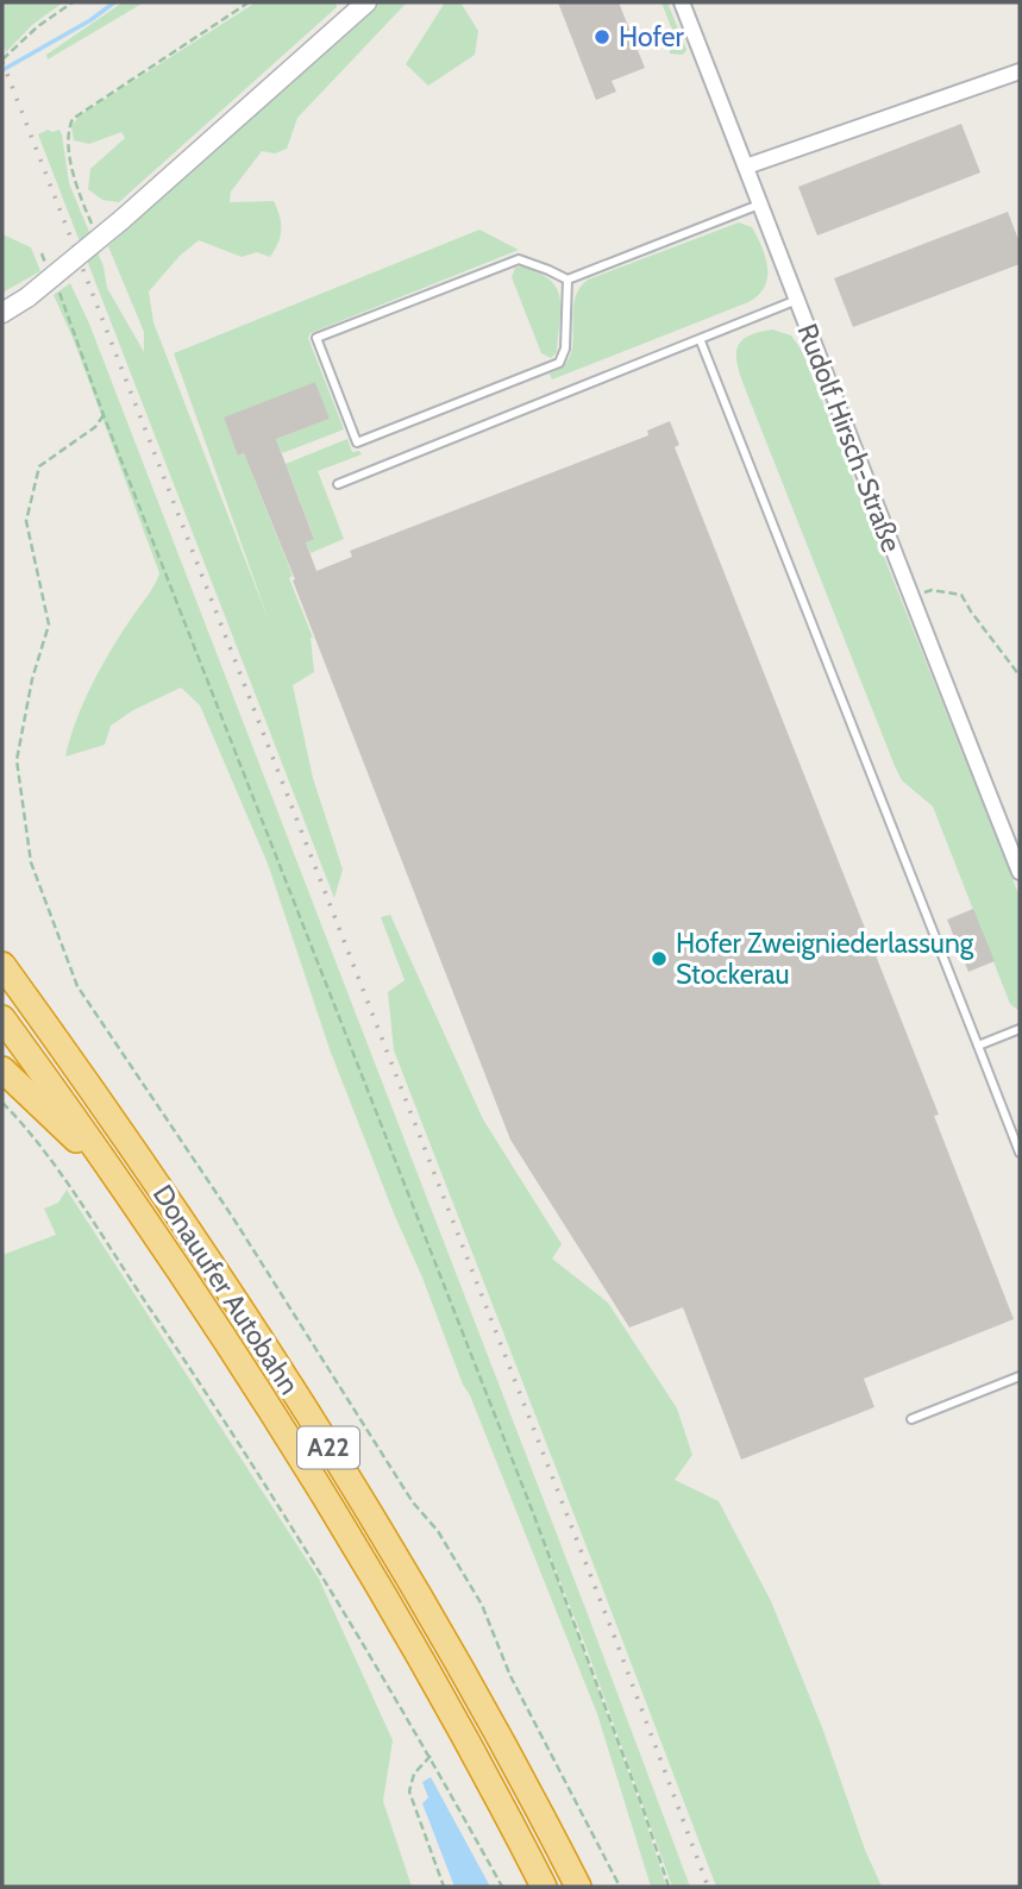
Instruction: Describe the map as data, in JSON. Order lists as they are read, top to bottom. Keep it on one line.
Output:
{"streets":{"highway":["Donauufer Autobahn","A22"],"street":["Rudolf Hirsch-Straße"]},"places":["Hofer","Hofer Zweigniederlassung Stockerau"]}
